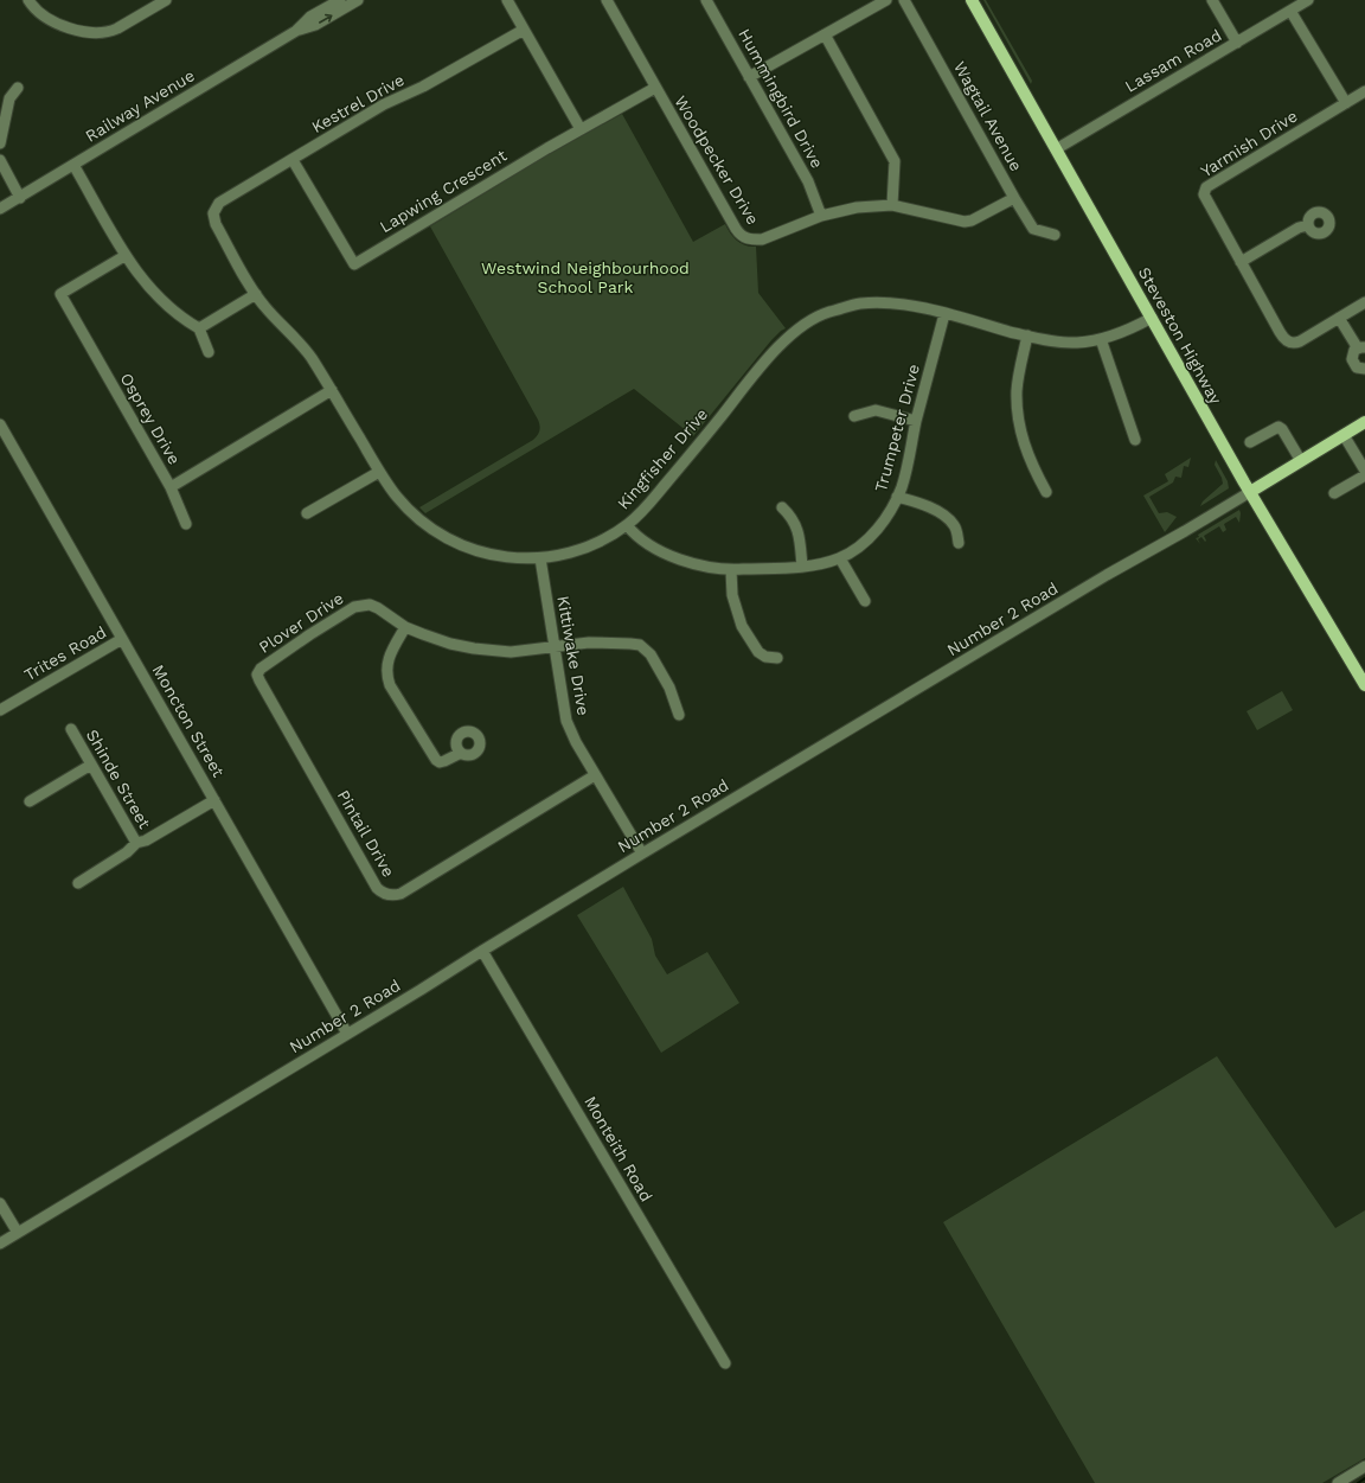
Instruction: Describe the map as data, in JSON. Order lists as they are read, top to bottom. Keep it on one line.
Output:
{"streets":{"main road":["Steveston Highway","Number 2 Road"],"street":["Lassam Road","Hummingbird Drive","Kestrel Drive","Railway Avenue","Wagtail Avenue","Yarmish Drive","Woodpecker Drive","Lapwing Crescent","Osprey Drive","Trumpeter Drive","Kingfisher Drive","Plover Drive","Trites Road","Kittiwake Drive","Moncton Street","Shinde Street","Pintail Drive","Monteith Road"]},"crossings":[["Lassam Road","Steveston Highway"],["Hummingbird Drive","Woodpecker Drive"],["Kestrel Drive","Lapwing Crescent"],["Kestrel Drive","Kingfisher Drive"],["Wagtail Avenue","Woodpecker Drive"],["Woodpecker Drive","Lapwing Crescent"],["Steveston Highway","Kingfisher Drive"],["Steveston Highway","Number 2 Road"],["Osprey Drive","Kingfisher Drive"],["Trumpeter Drive","Kingfisher Drive"],["Kingfisher Drive","Kittiwake Drive"],["Number 2 Road","Kittiwake Drive"],["Number 2 Road","Moncton Street"],["Number 2 Road","Monteith Road"],["Plover Drive","Kittiwake Drive"],["Plover Drive","Pintail Drive"],["Trites Road","Moncton Street"],["Kittiwake Drive","Pintail Drive"],["Moncton Street","Shinde Street"]],"parks":["Westwind Neighbourhood School Park"]}
